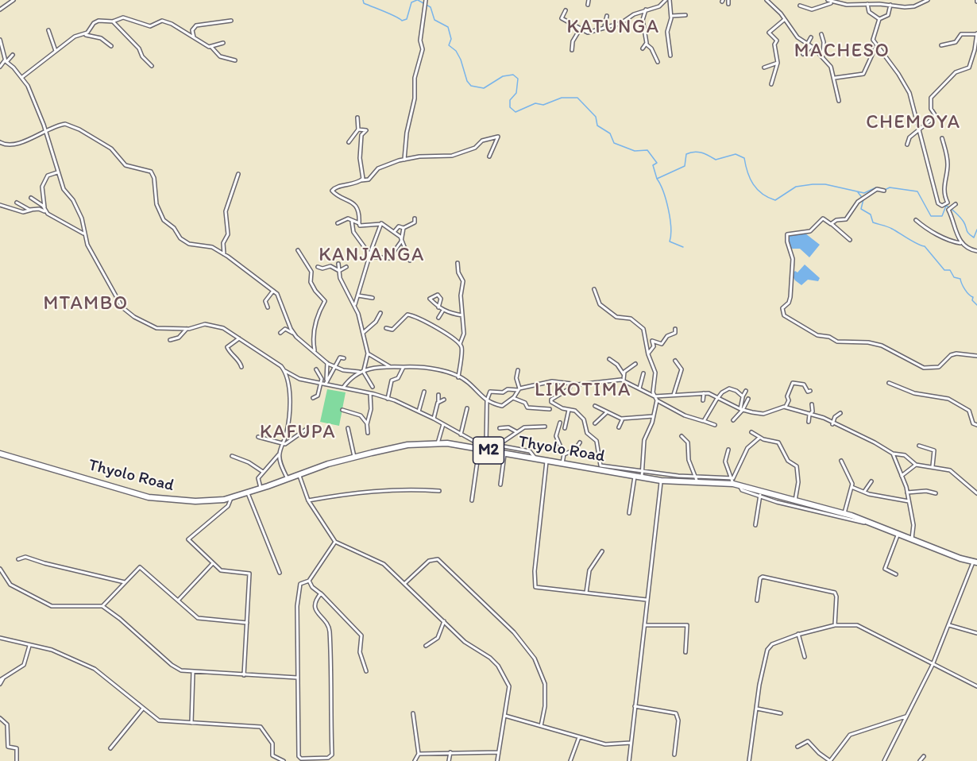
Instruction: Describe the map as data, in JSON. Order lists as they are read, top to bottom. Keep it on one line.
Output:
{"streets":{"highway":["Thyolo Road","M2"]},"districts":["KATUNGA","MACHESO","CHEMOYA","KANJANGA","MTAMBO","LIKOTIMA","KAFUPA"]}
